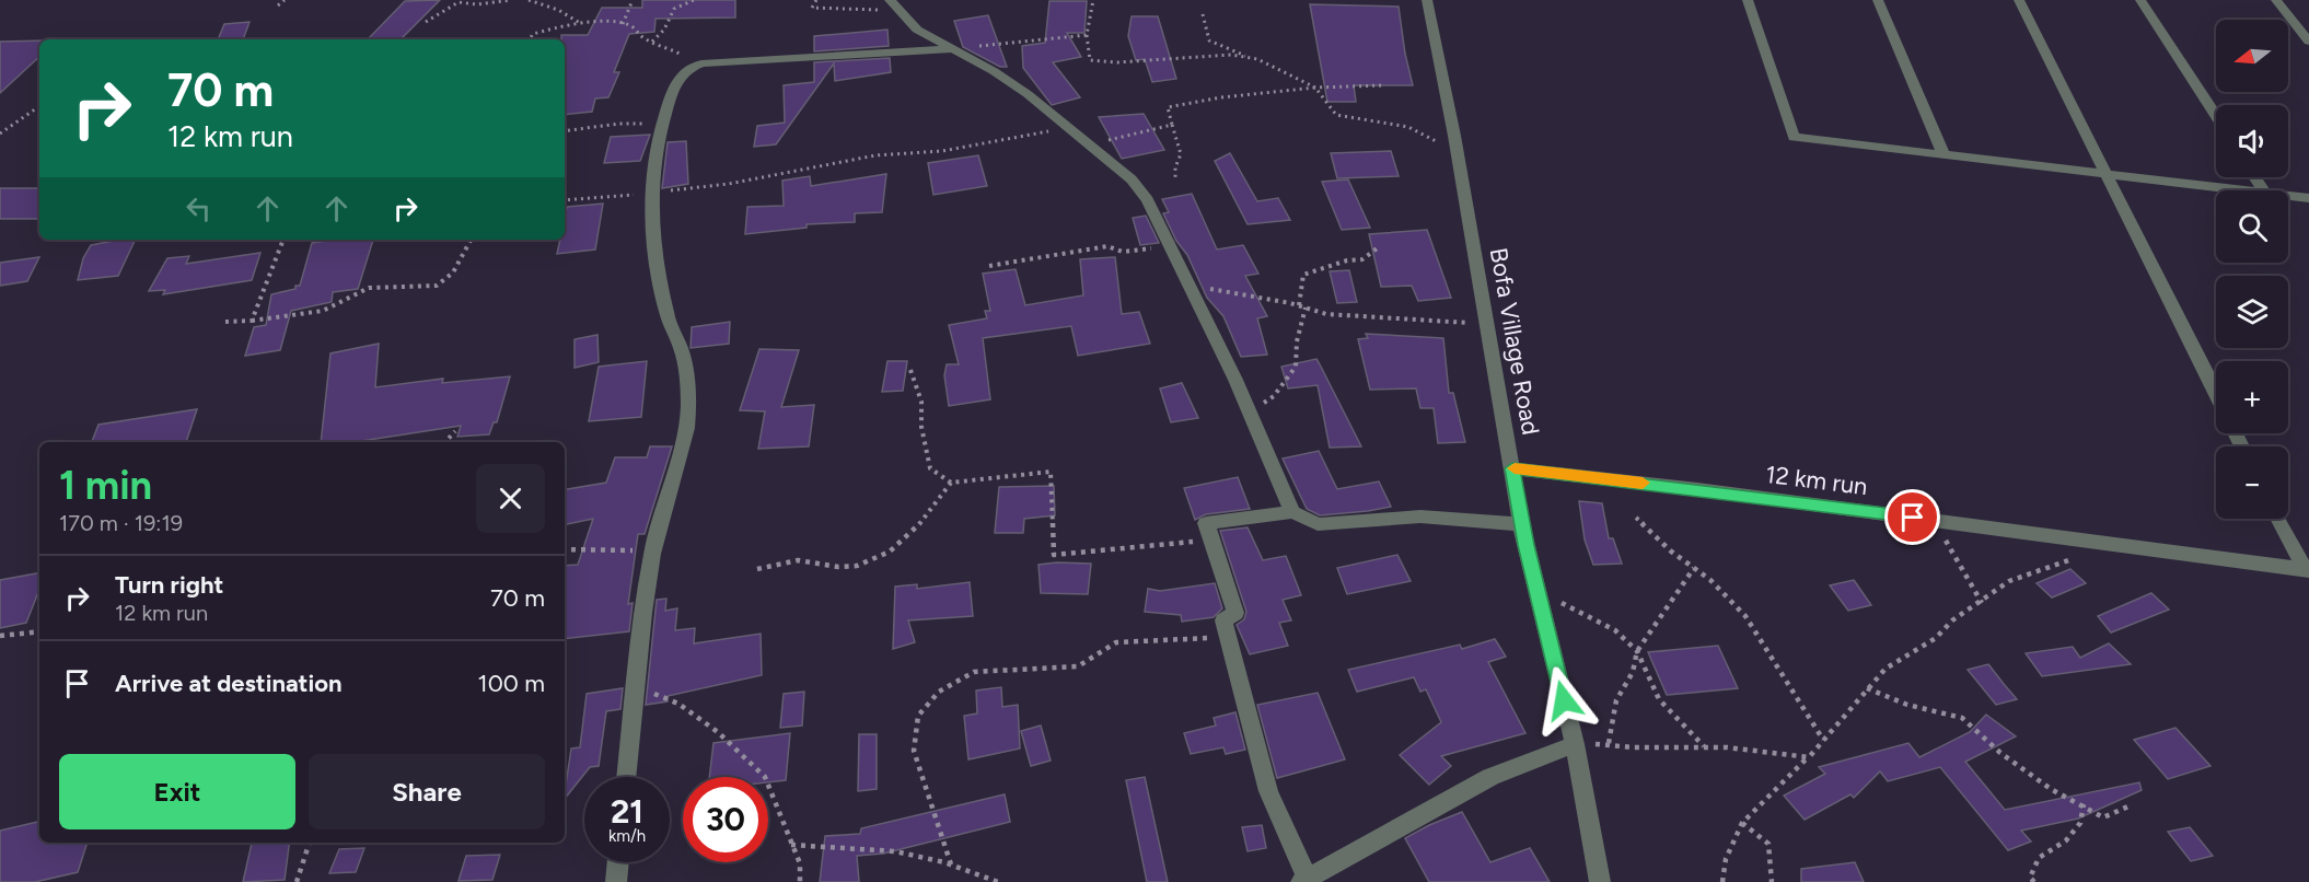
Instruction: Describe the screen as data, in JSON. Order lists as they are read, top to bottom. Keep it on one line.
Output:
{"streets":{"street":["Bofa Village Road","12 km run"]},"crossings":[["Bofa Village Road","12 km run"]],"north":"left","page":{"map_buttons":["+","−"],"turn":["70 m","12 km run"],"heading":["1 min","170 m · 19:19"],"list":[{"name":"Turn right","note":"12 km run","value":"70 m"},{"name":"Arrive at destination","value":"100 m"}],"buttons":["Exit","Share"],"speed":"21 km/h","limit":"30"}}
